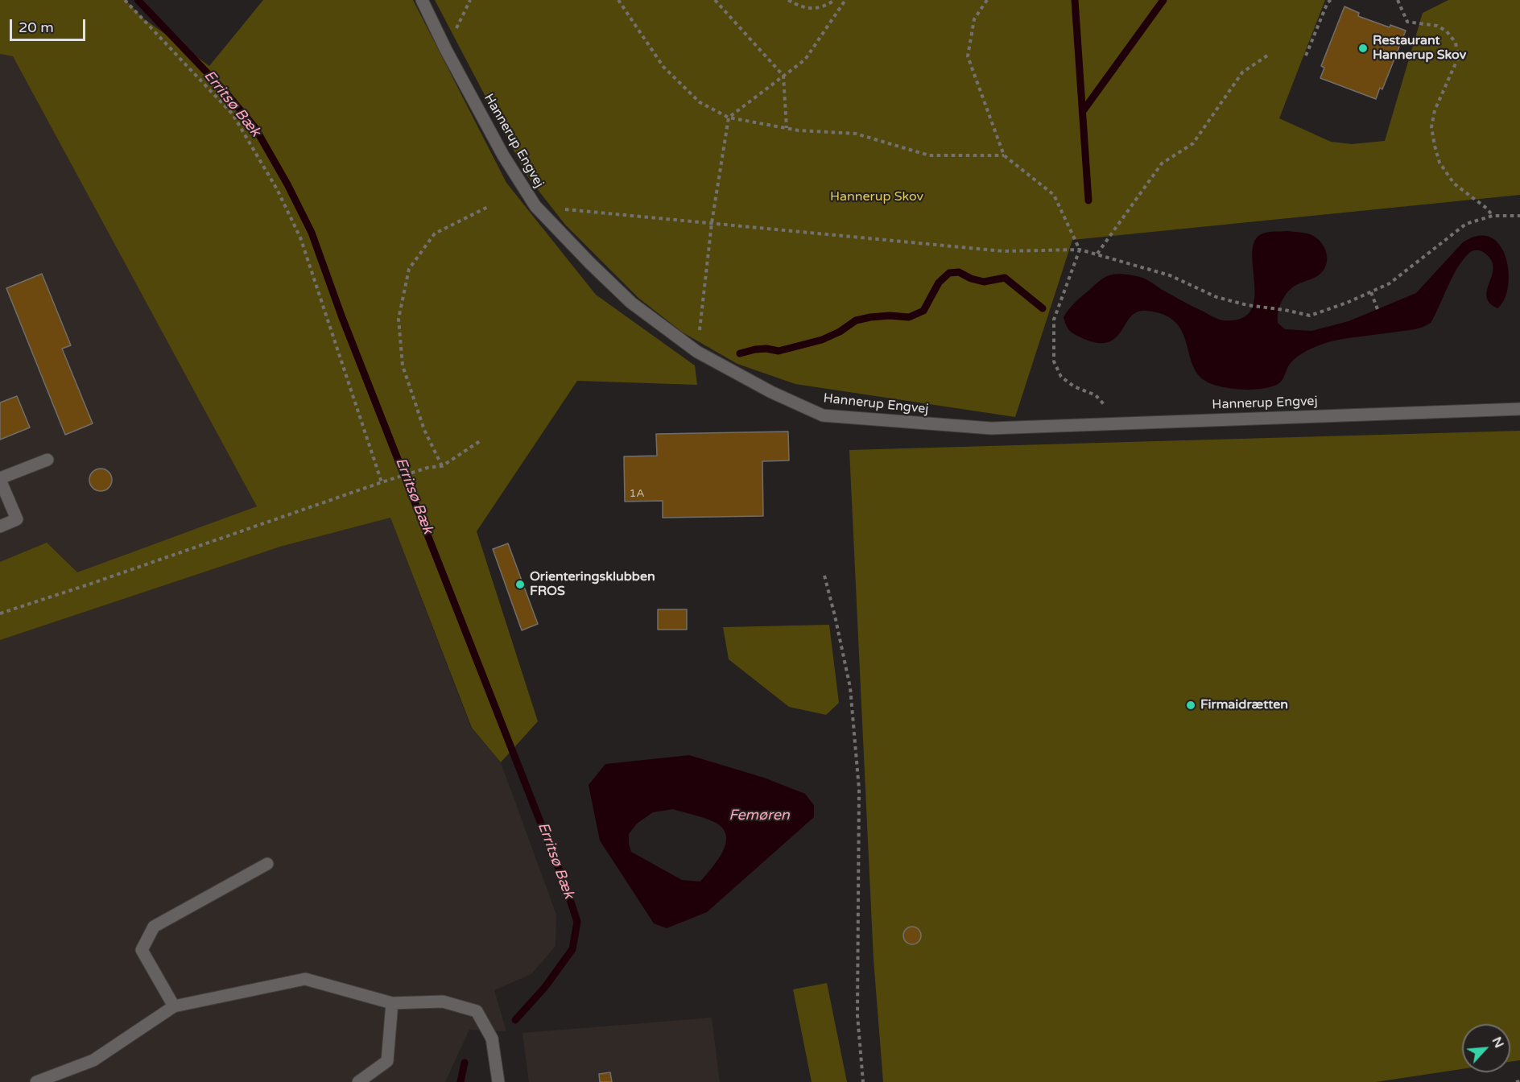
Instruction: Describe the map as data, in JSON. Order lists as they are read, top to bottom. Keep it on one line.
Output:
{"streets":{"street":["Hannerup Engvej"]},"water":["Erritsø Bæk","Femøren"],"parks":["Hannerup Skov"],"places":["Restaurant Hannerup Skov","Orienteringsklubben FROS","Firmaidrætten"],"house_numbers":["1A"],"scale_bar":"20 m","north":"top right"}
